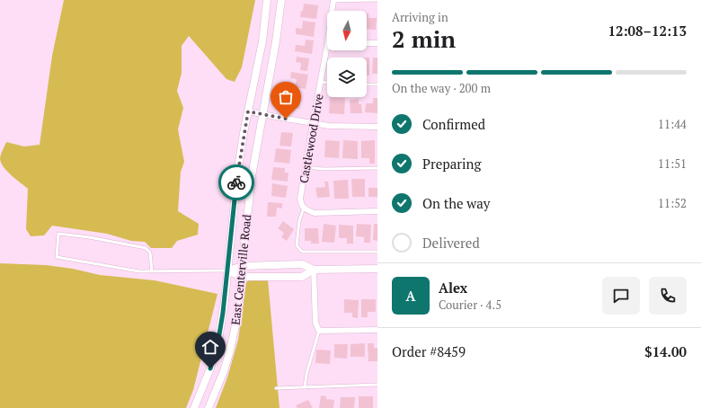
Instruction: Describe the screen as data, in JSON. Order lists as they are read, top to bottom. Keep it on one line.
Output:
{"streets":{"main road":["East Centerville Road"],"street":["Castlewood Drive"]},"north":"bottom","page":{"heading":["2 min","Arriving in","12:08–12:13"],"panel":["Alex","Courier · 4.5","Order #8459","$14.00"],"bar":"On the way · 200 m","list":[["Confirmed","11:44"],["Preparing","11:51"],["On the way","11:52"],"Delivered"],"round":"A"}}
